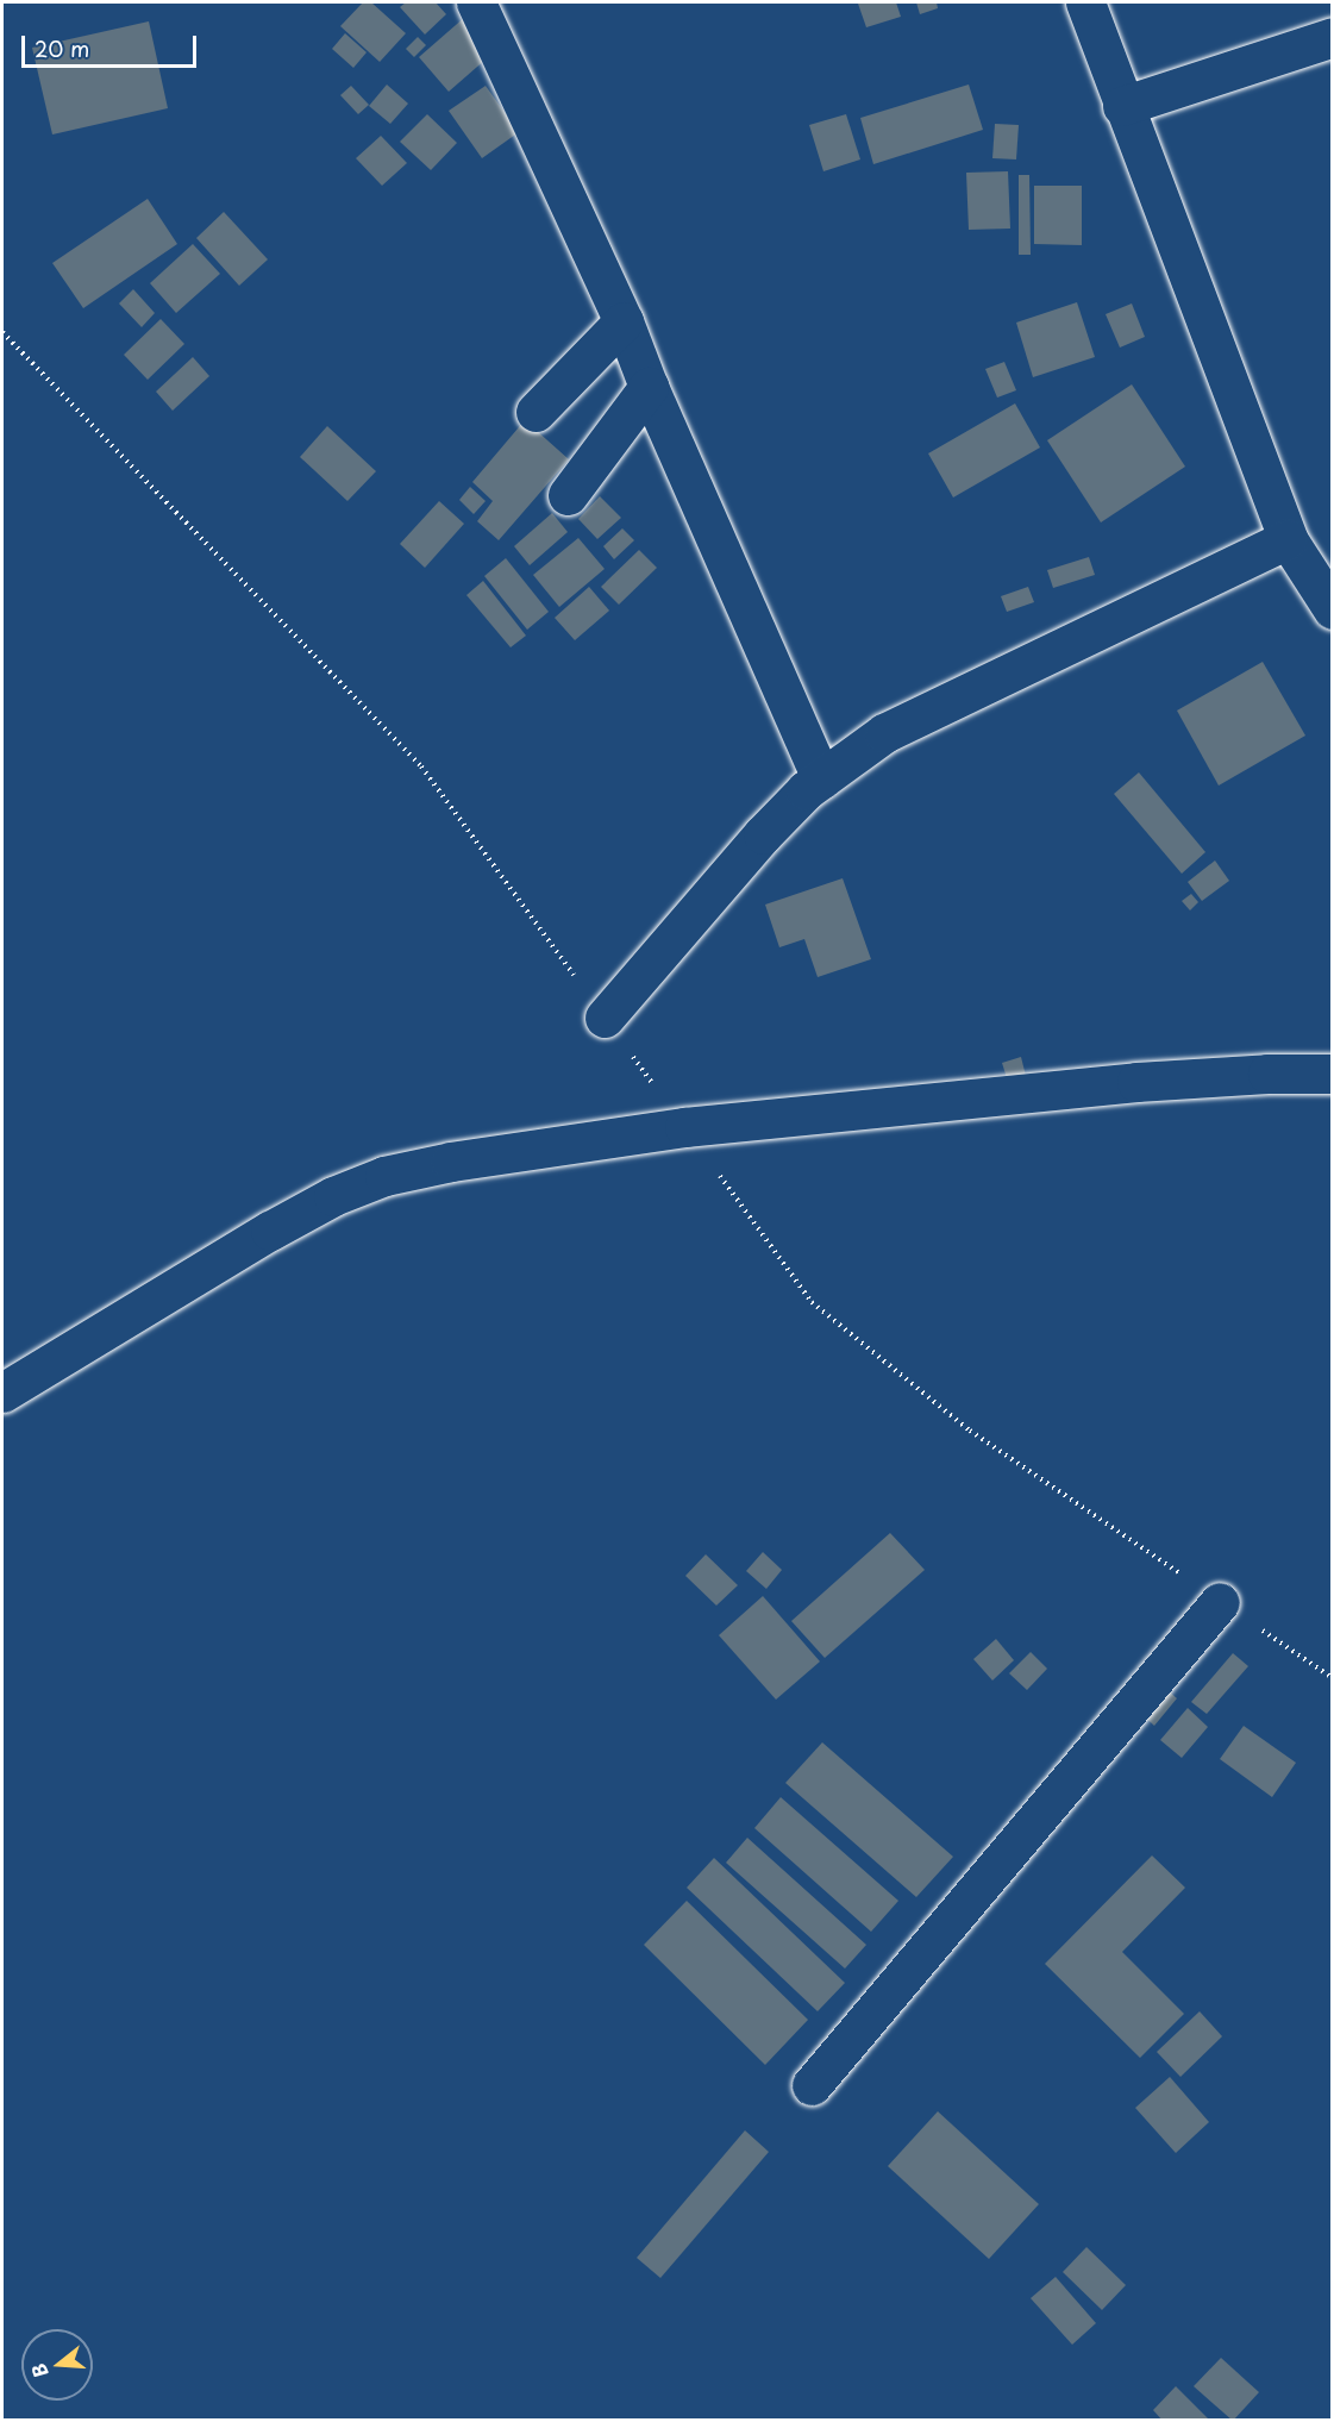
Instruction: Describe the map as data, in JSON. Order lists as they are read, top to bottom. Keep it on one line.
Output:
{"scale_bar":"20 m","north":"left"}
